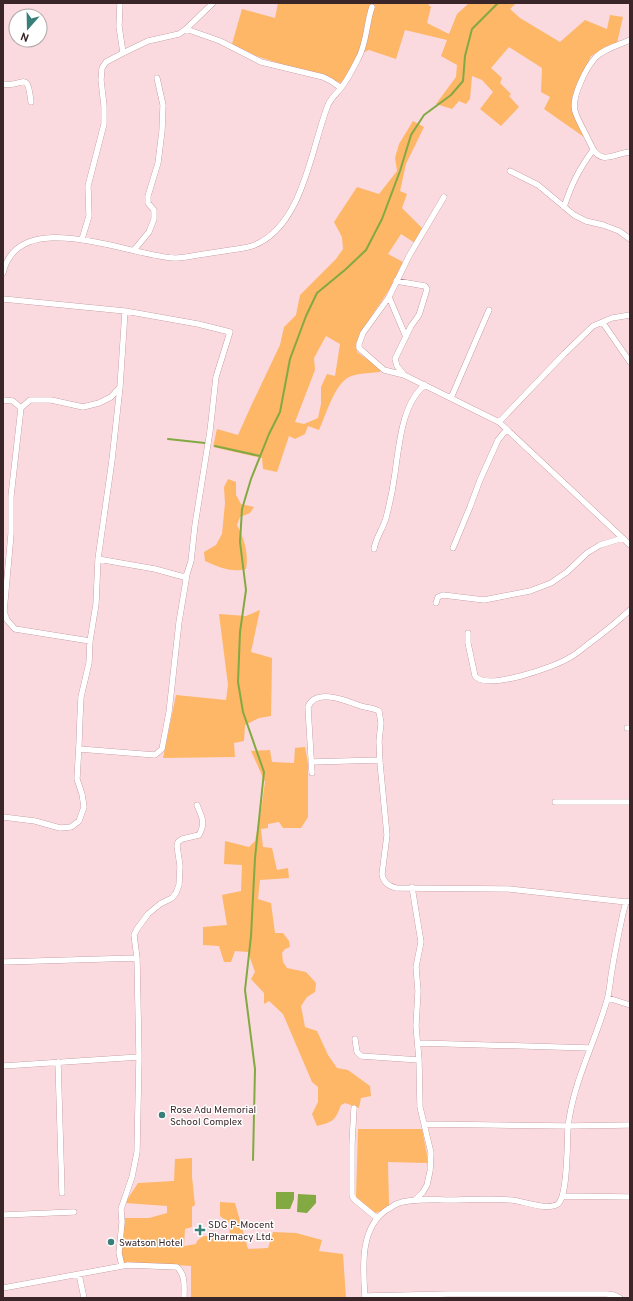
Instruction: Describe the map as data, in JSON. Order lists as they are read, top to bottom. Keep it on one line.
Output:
{"places":{"other":["Rose Adu Memorial School Complex","Swatson Hotel"],"health":["SDG P-Mocent Pharmacy Ltd."]},"north":"bottom"}
